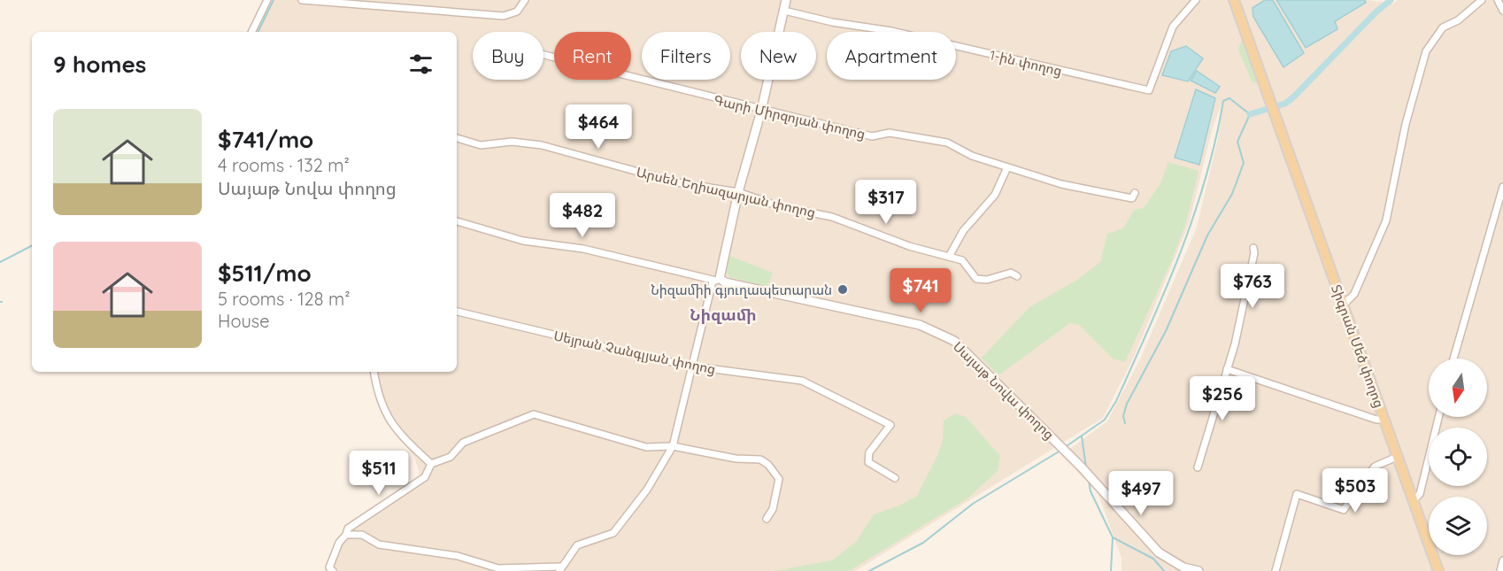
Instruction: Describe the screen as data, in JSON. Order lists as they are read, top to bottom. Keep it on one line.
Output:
{"streets":{"main road":["Տիգրան Մեծ փողոց","Սայաթ Նովա փողոց"],"street":["1-ին փողոց","Գարի Միրզոյան փողոց","Արսեն Եղիազարյան փողոց","Սեյրան Չանգլյան փողոց"]},"districts":["Նիզամի"],"places":["Նիզամիի գյուղապետարան"],"north":"bottom","page":{"chip":["Buy","Rent","Filters","New","Apartment"],"heading":"9 homes","list":[{"name":"$741/mo","note":"4 rooms · 132 m² · Սայաթ Նովա փողոց"},{"name":"$511/mo","note":"5 rooms · 128 m² · House"}],"price":["$464","$317","$482","$763","$741","$256","$511","$503","$497"]}}
